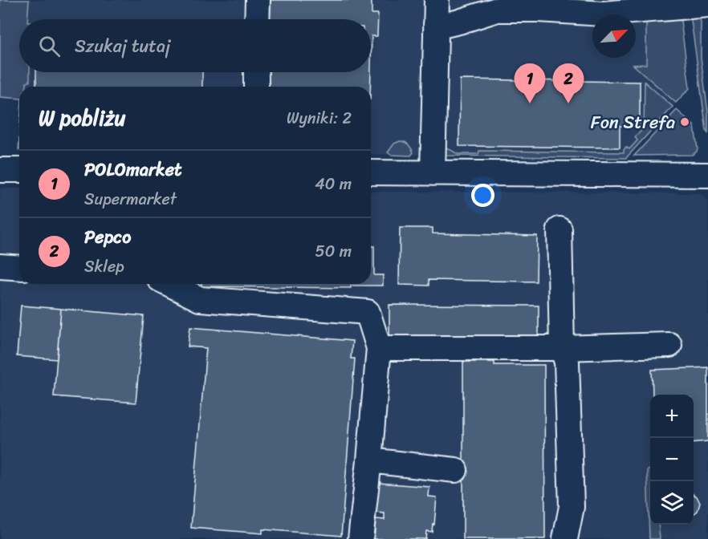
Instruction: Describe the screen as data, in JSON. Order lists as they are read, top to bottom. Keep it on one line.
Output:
{"places":["Fon Strefa"],"north":"top right","page":{"search":"Szukaj tutaj","pins":["1","2"],"heading":["W pobliżu","Wyniki: 2"],"list":[{"mark":"1","name":"POLOmarket","note":"Supermarket","value":"40 m"},{"mark":"2","name":"Pepco","note":"Sklep","value":"50 m"}],"map_buttons":["+","−"]}}
